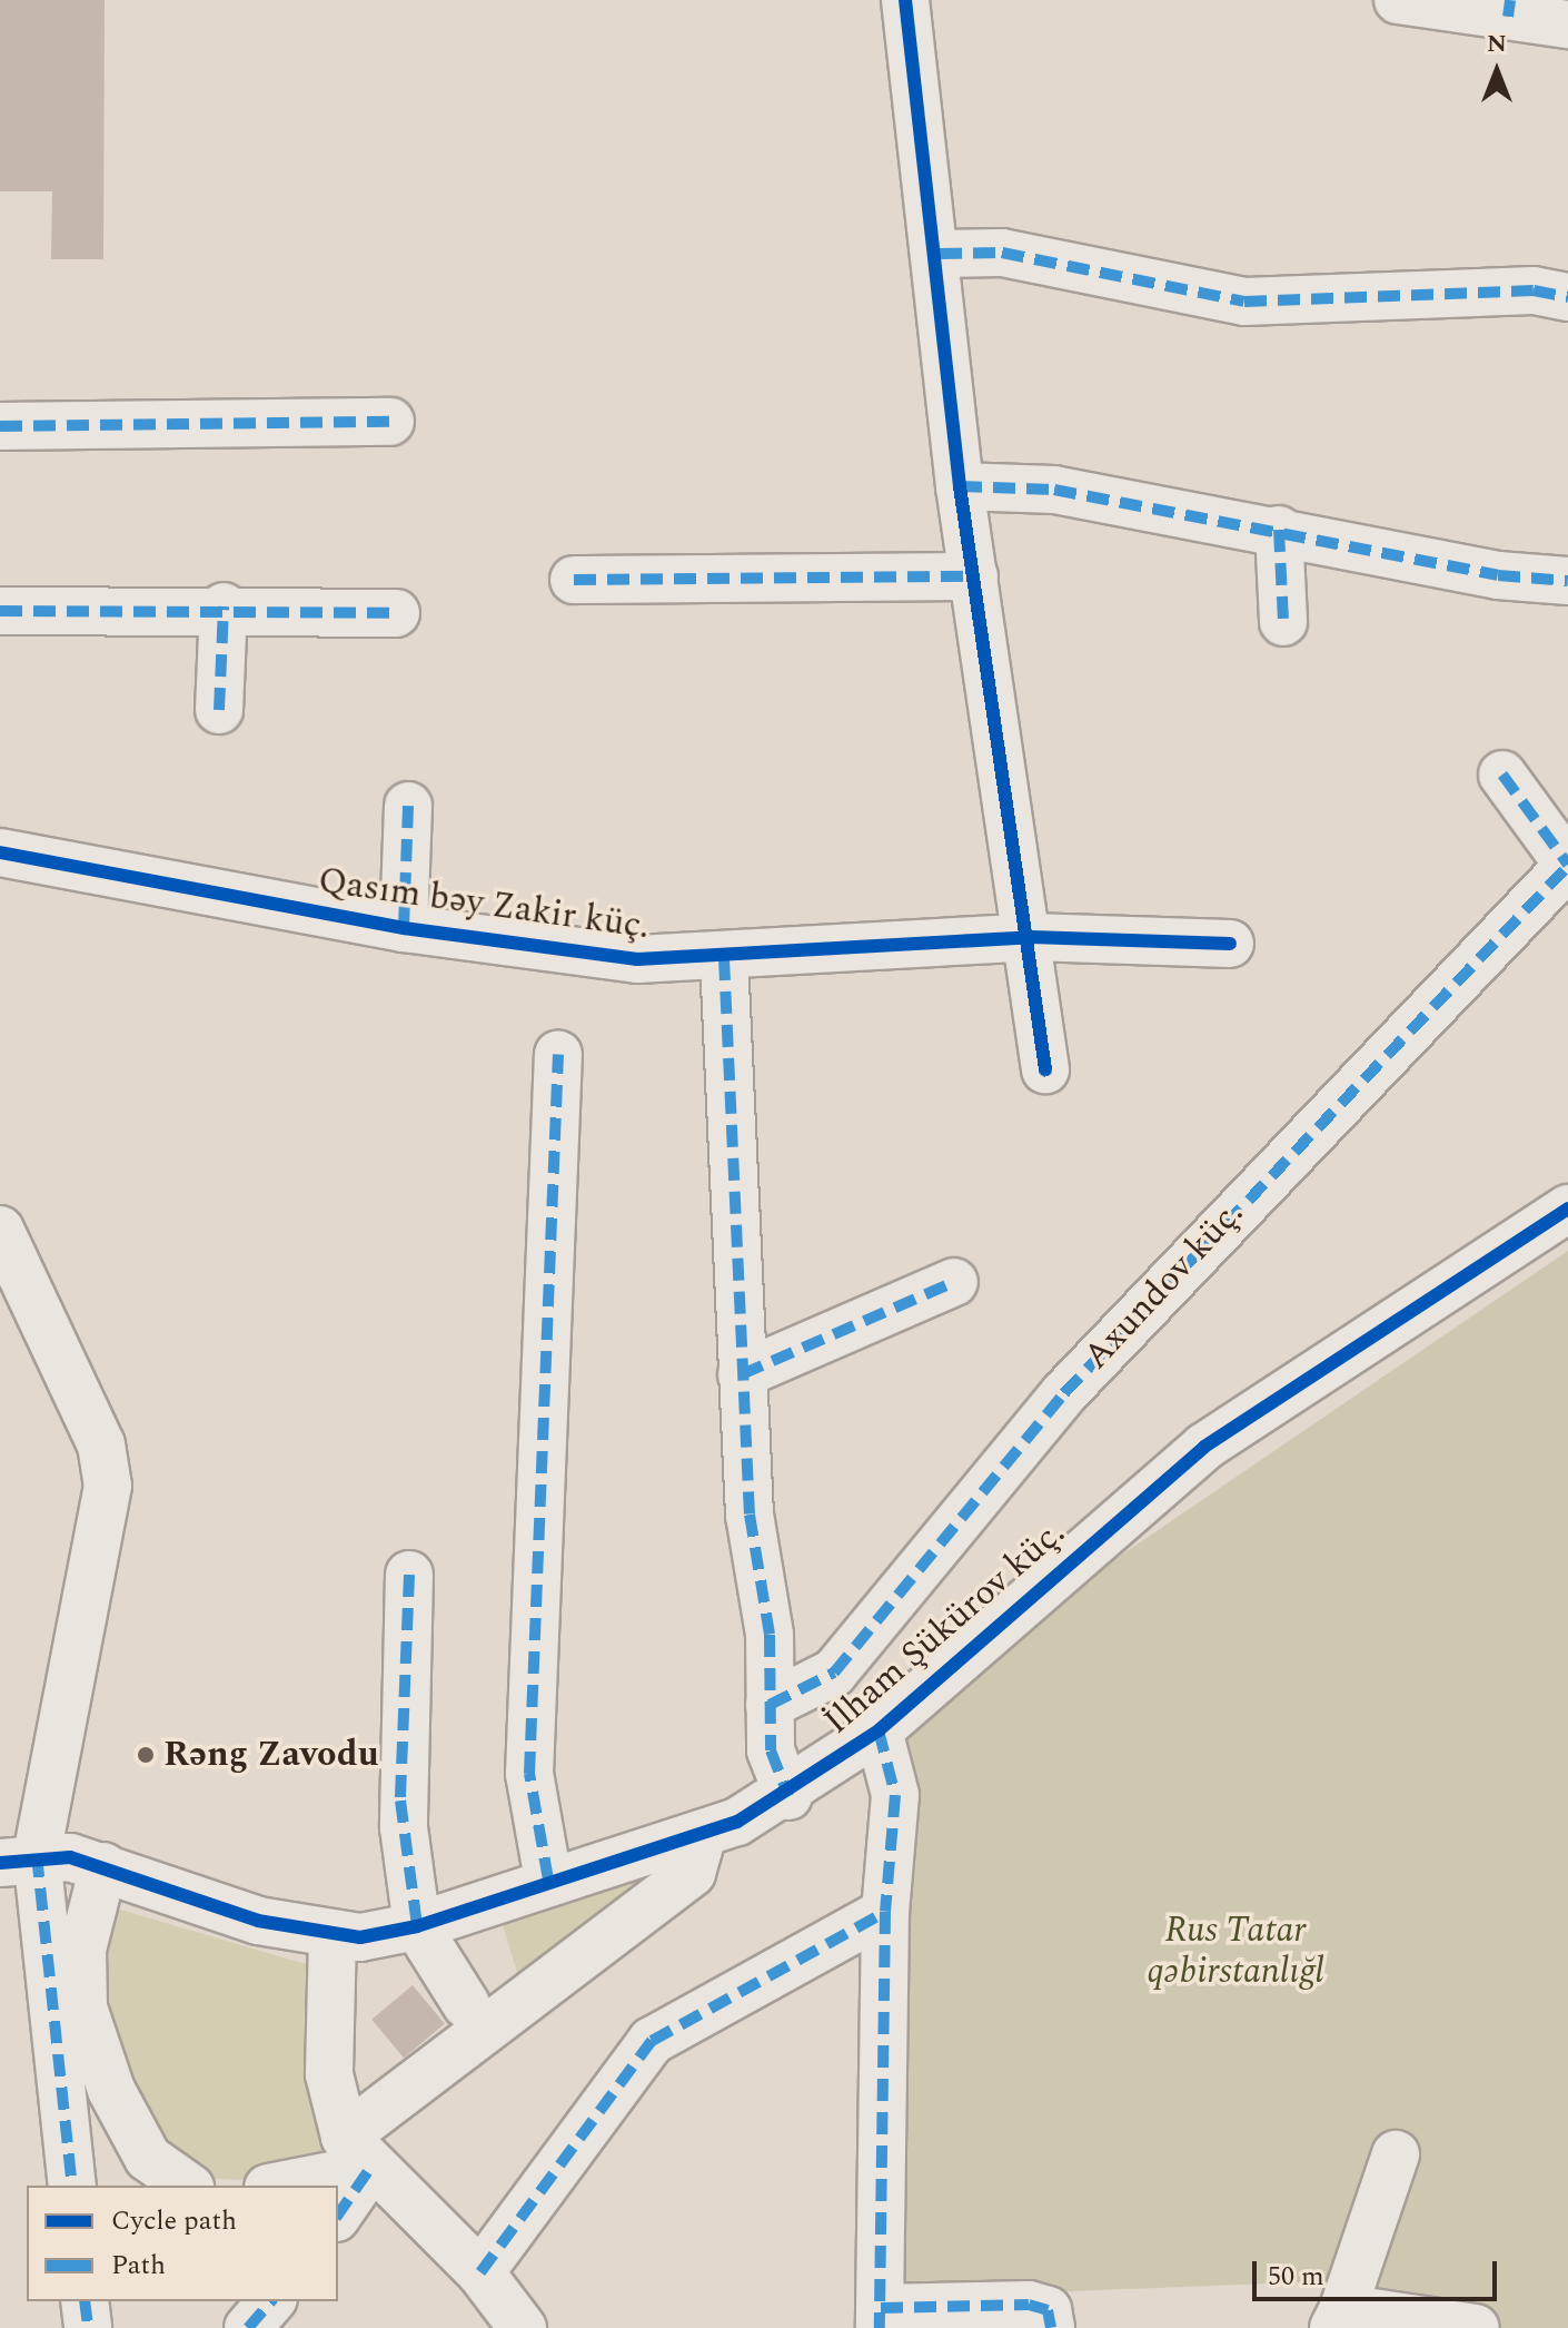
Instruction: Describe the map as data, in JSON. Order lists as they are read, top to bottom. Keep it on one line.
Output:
{"streets":{"street":["Qasım bəy Zakir küç.","Axundov küç.","İlham Şükürov küç."]},"parks":["Rus Tatar qəbirstanlığl"],"places":["Rəng Zavodu"],"legend":["Cycle path","Path"],"scale_bar":"50 m","north":"top"}
